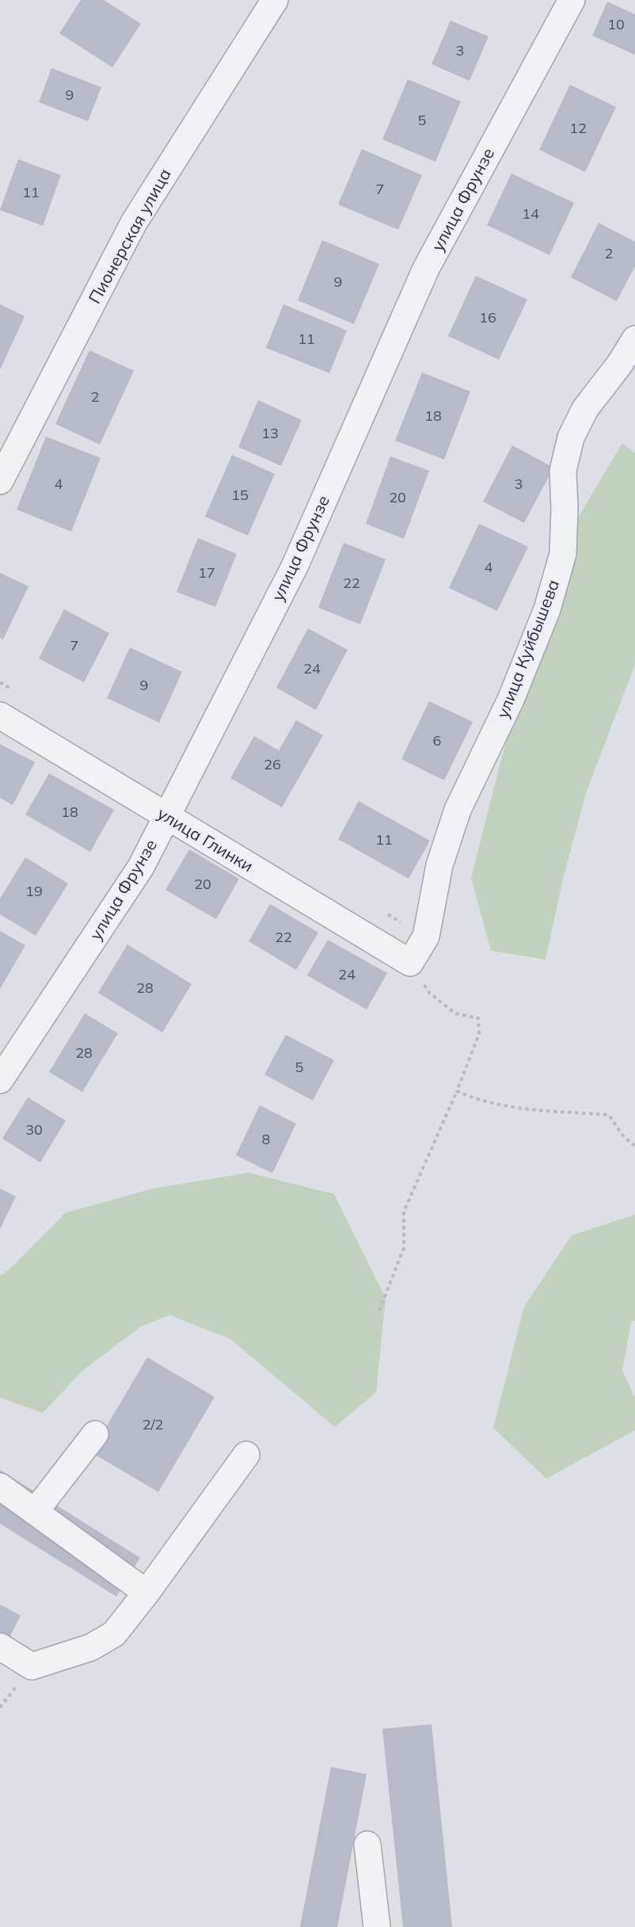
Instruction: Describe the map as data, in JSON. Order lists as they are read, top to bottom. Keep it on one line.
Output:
{"streets":{"street":["улица Фрунзе","Пионерская улица","улица Куйбышева","улица Глинки"]},"crossings":[["улица Фрунзе","улица Глинки"],["улица Куйбышева","улица Глинки"]],"house_numbers":["10","3","9","5","12","7","11","14","2","9","16","11","2","18","13","4","3","15","20","4","17","22","7","24","9","6","26","18","11","20","19","22","24","28","28","5","30","8","2/2"]}
